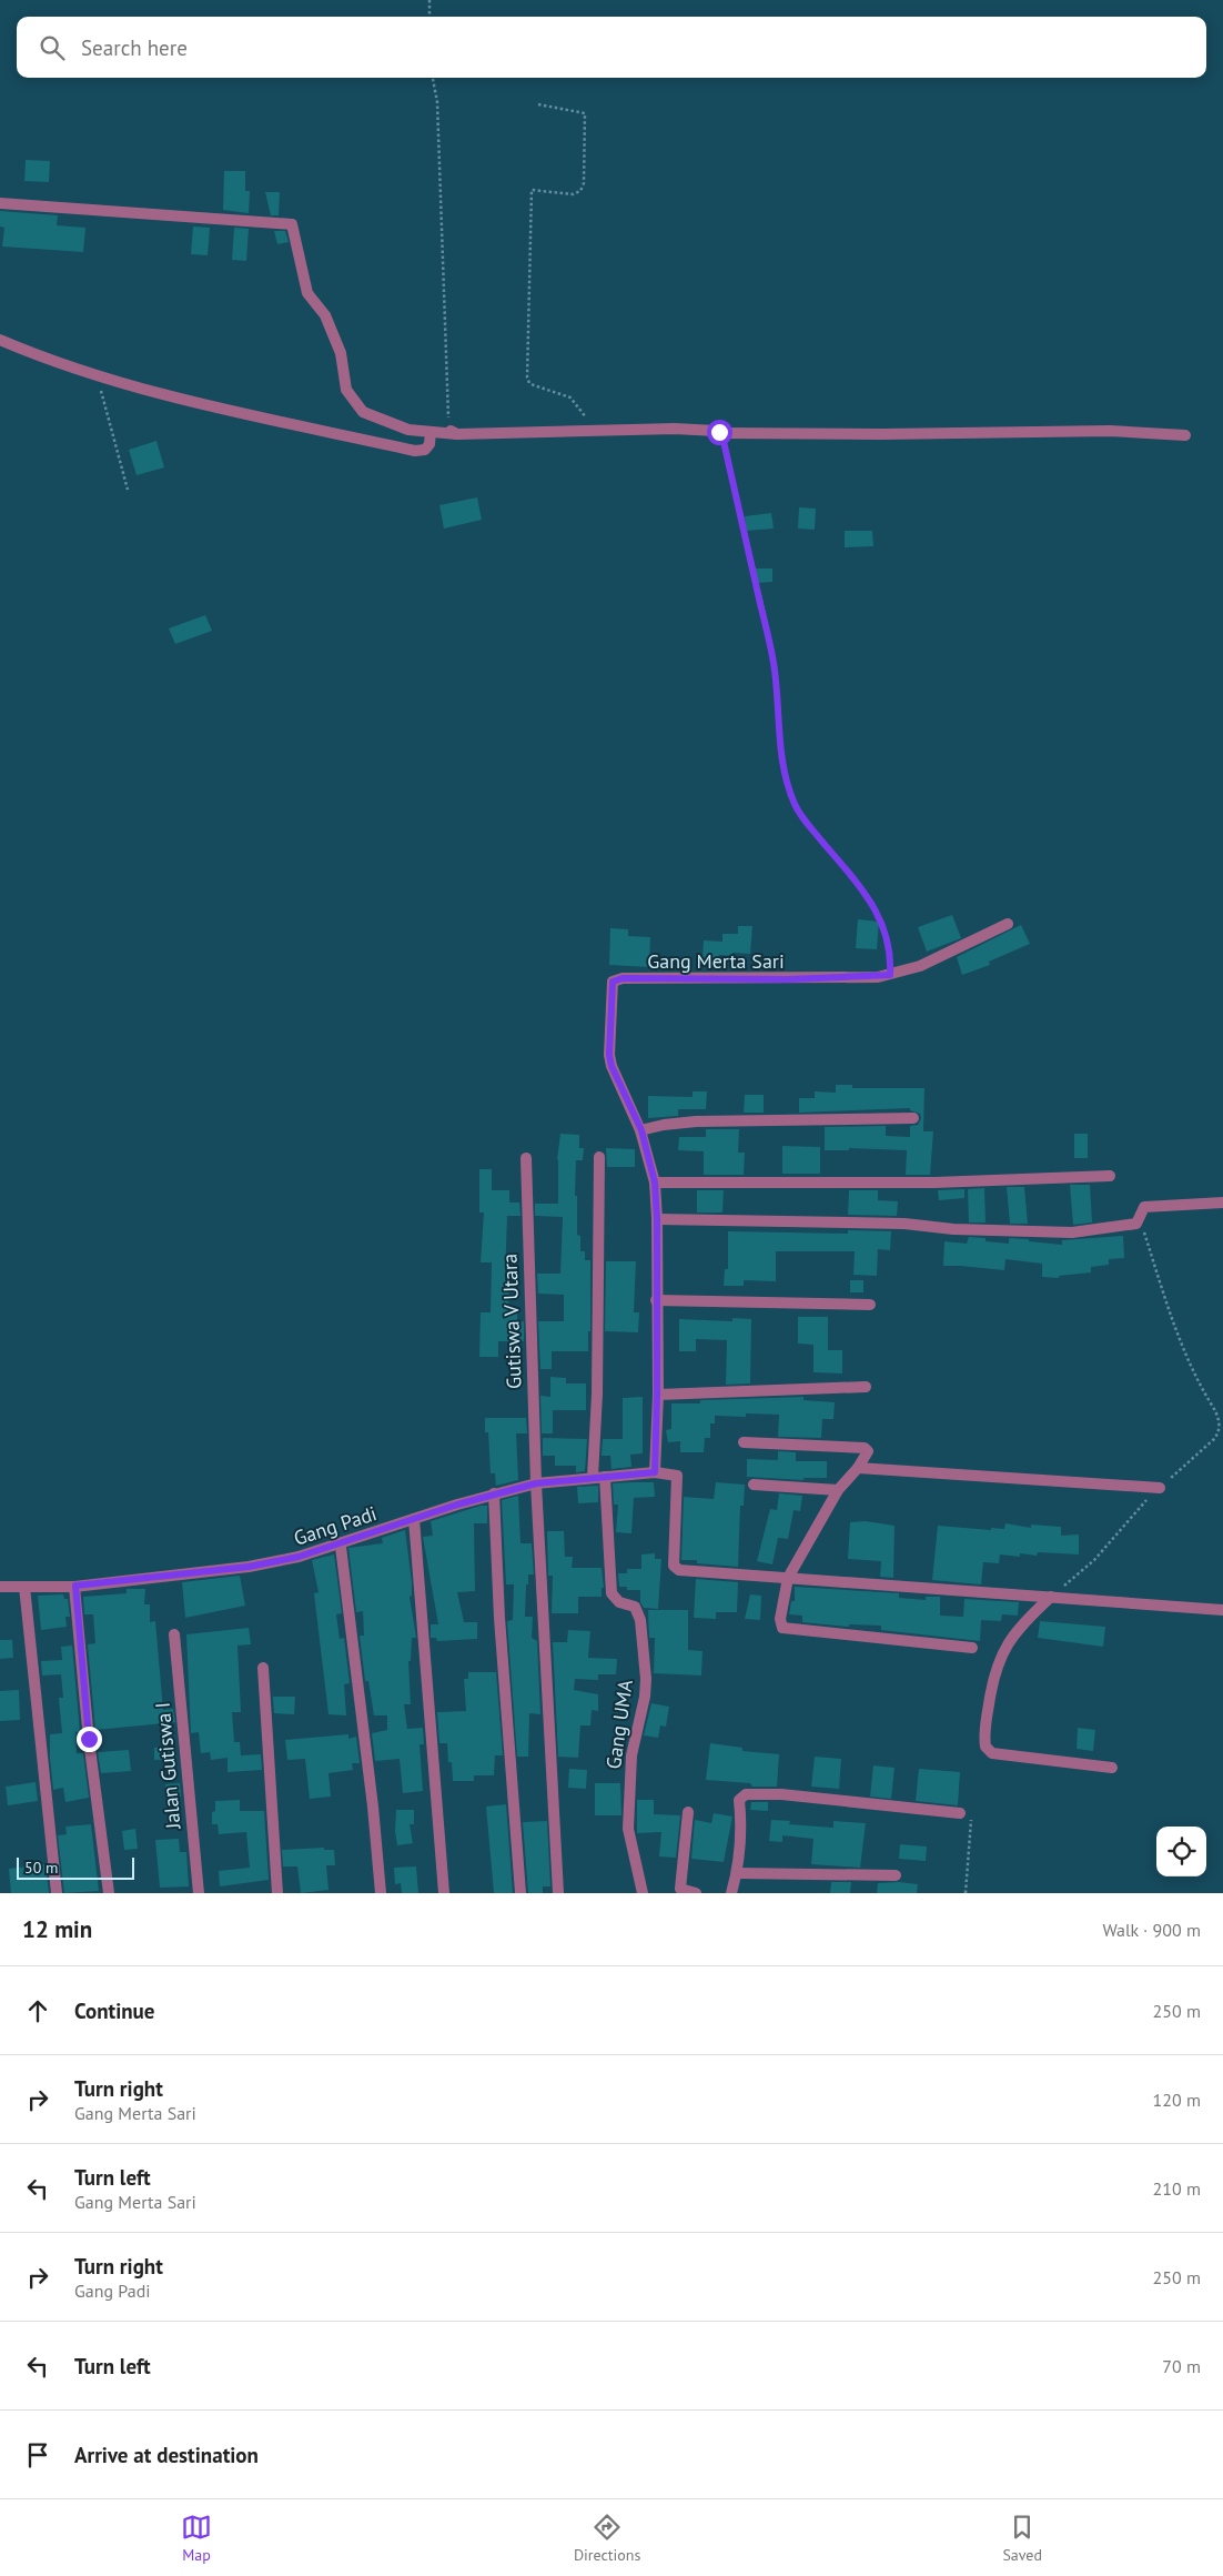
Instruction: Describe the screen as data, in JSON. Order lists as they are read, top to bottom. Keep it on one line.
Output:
{"streets":{"street":["Gang Merta Sari","Gutiswa V Utara","Gang Padi","Gang UMA","Jalan Gutiswa I"]},"crossings":[["Gang Merta Sari","Gang Padi"],["Gutiswa V Utara","Gang Padi"],["Gang Padi","Gang UMA"]],"scale_bar":"50 m","page":{"search":"Search here","scale":"50 m","heading":["12 min","Walk · 900 m"],"list":[["Continue","250 m"],["Turn right","Gang Merta Sari","120 m"],["Turn left","Gang Merta Sari","210 m"],["Turn right","Gang Padi","250 m"],["Turn left","70 m"],"Arrive at destination"],"nav":["Map","Directions","Saved"]}}
